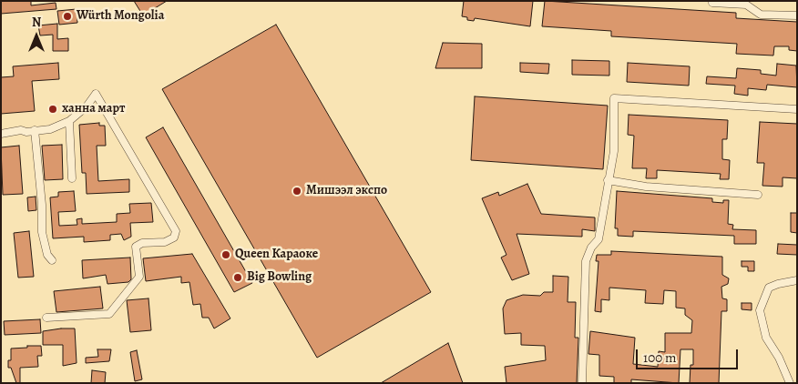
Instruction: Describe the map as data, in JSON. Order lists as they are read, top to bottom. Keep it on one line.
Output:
{"places":["Würth Mongolia","ханна март","Мишээл экспо","Queen Караоке","Big Bowling"],"scale_bar":"100 m","north":"top"}
